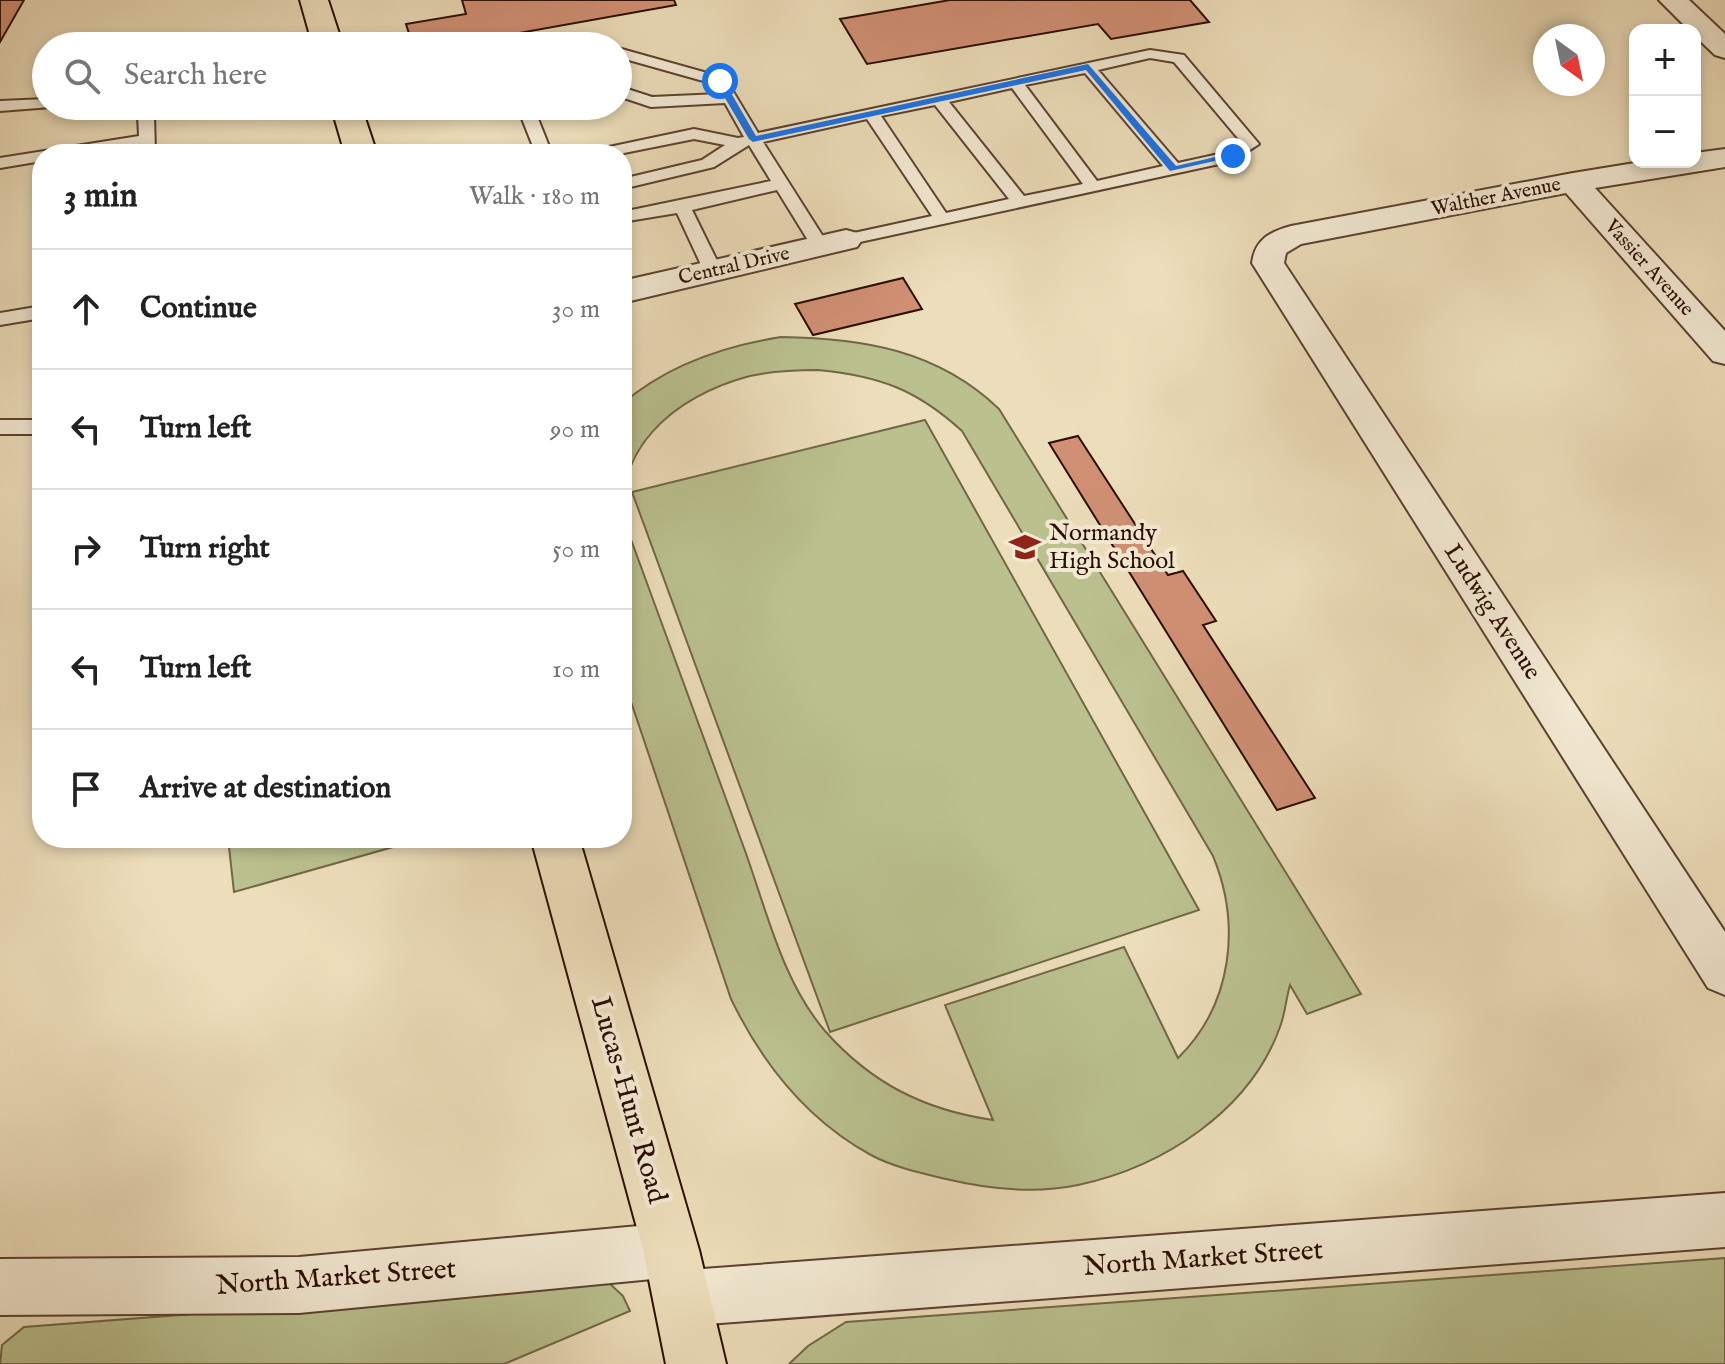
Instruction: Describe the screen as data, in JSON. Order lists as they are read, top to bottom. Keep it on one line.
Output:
{"streets":{"main road":["Lucas-Hunt Road"],"street":["Walther Avenue","Central Drive","Vassier Avenue","Ludwig Avenue","North Market Street"]},"crossings":[["Walther Avenue","Vassier Avenue"],["Walther Avenue","Ludwig Avenue"],["Lucas-Hunt Road","North Market Street"]],"places":{"school or university":["Normandy High School"]},"north":"bottom right","page":{"map_buttons":["+","−"],"search":"Search here","heading":["3 min","Walk · 180 m"],"list":[["Continue","30 m"],["Turn left","90 m"],["Turn right","50 m"],["Turn left","10 m"],"Arrive at destination"]}}
